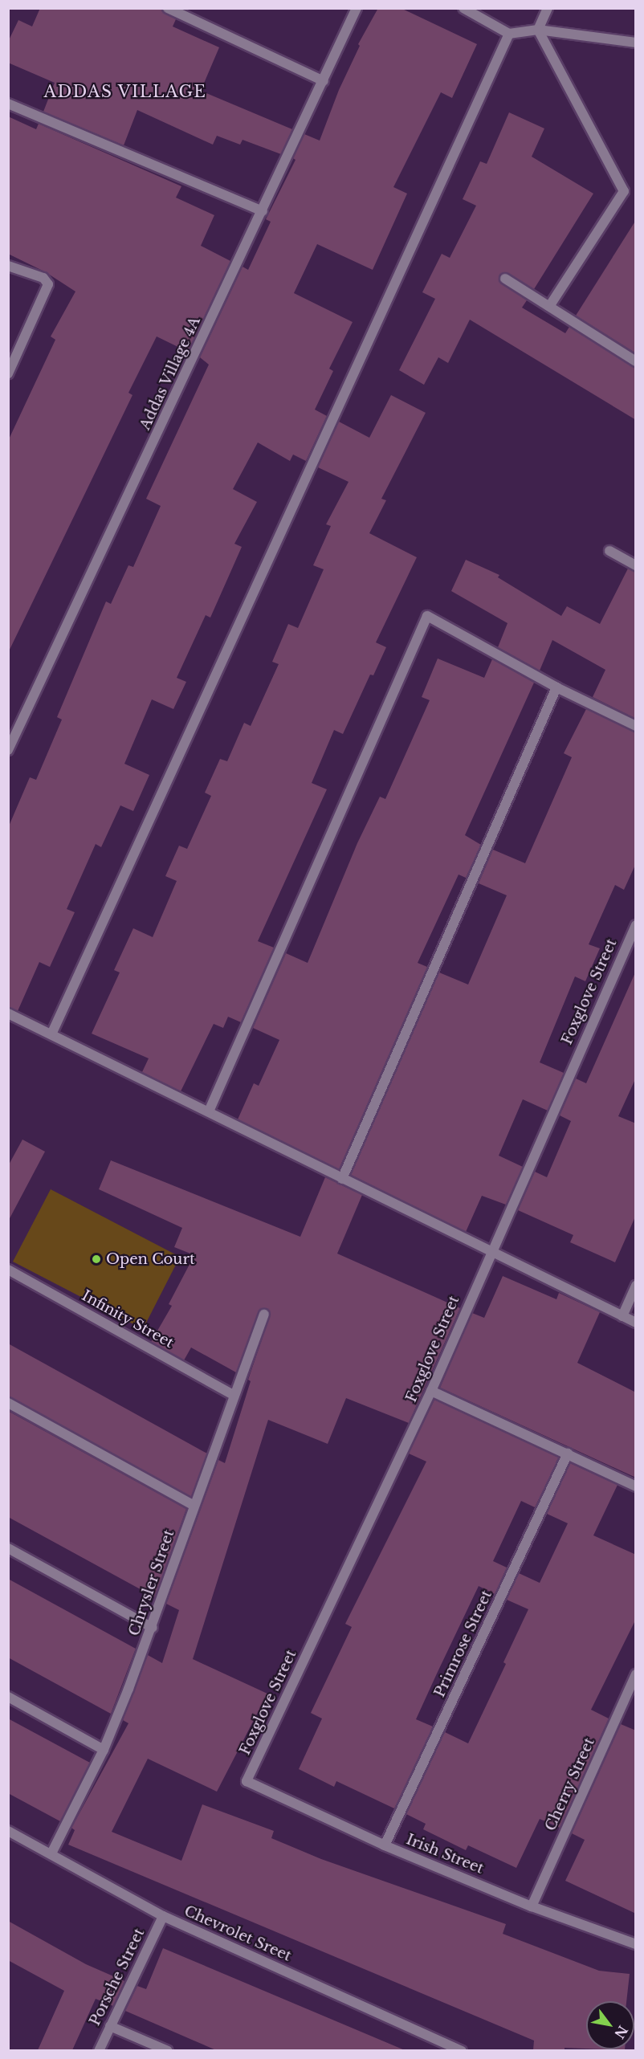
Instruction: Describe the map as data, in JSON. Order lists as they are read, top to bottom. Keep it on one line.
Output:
{"streets":{"street":["Addas Village 4A","Foxglove Street","Infinity Street","Chrysler Street","Primrose Street","Cherry Street","Irish Street","Chevrolet Sreet","Porsche Street"]},"crossings":[["Foxglove Street","Irish Street"],["Infinity Street","Chrysler Street"],["Chrysler Street","Chevrolet Sreet"],["Primrose Street","Irish Street"],["Cherry Street","Irish Street"],["Chevrolet Sreet","Porsche Street"]],"districts":["ADDAS VILLAGE"],"places":["Open Court"],"north":"bottom right"}
